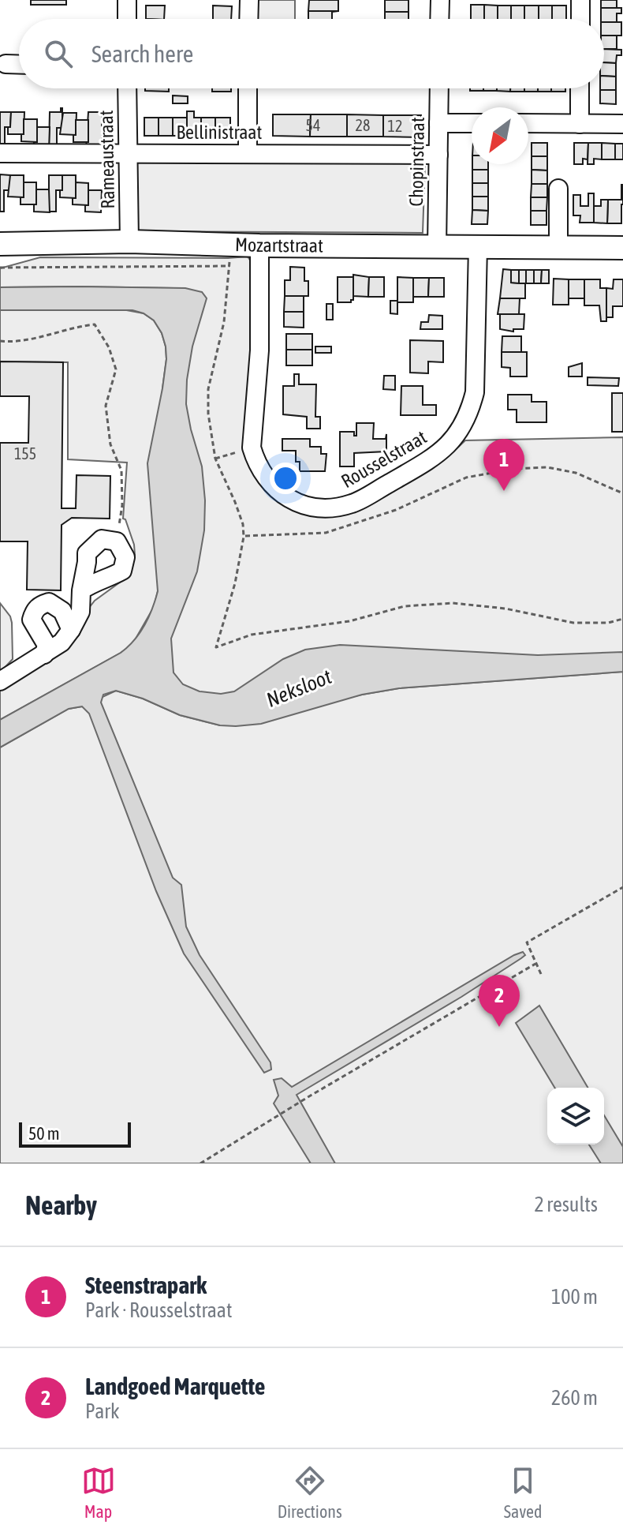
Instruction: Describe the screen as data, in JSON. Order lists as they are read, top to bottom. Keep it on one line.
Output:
{"streets":{"main road":["Mozartstraat"],"street":["Bellinistraat","Rameaustraat","Chopinstraat","Rousselstraat"]},"crossings":[["Bellinistraat","Rameaustraat"],["Bellinistraat","Chopinstraat"],["Rameaustraat","Mozartstraat"],["Chopinstraat","Mozartstraat"],["Mozartstraat","Rousselstraat"]],"water":["Neksloot"],"house_numbers":["54","28","12","155"],"scale_bar":"50 m","north":"bottom left","page":{"search":"Search here","pins":["1","2"],"scale":"50 m","heading":["Nearby","2 results"],"list":[{"mark":"1","name":"Steenstrapark","note":"Park · Rousselstraat","value":"100 m"},{"mark":"2","name":"Landgoed Marquette","note":"Park","value":"260 m"}],"nav":["Map","Directions","Saved"]}}
